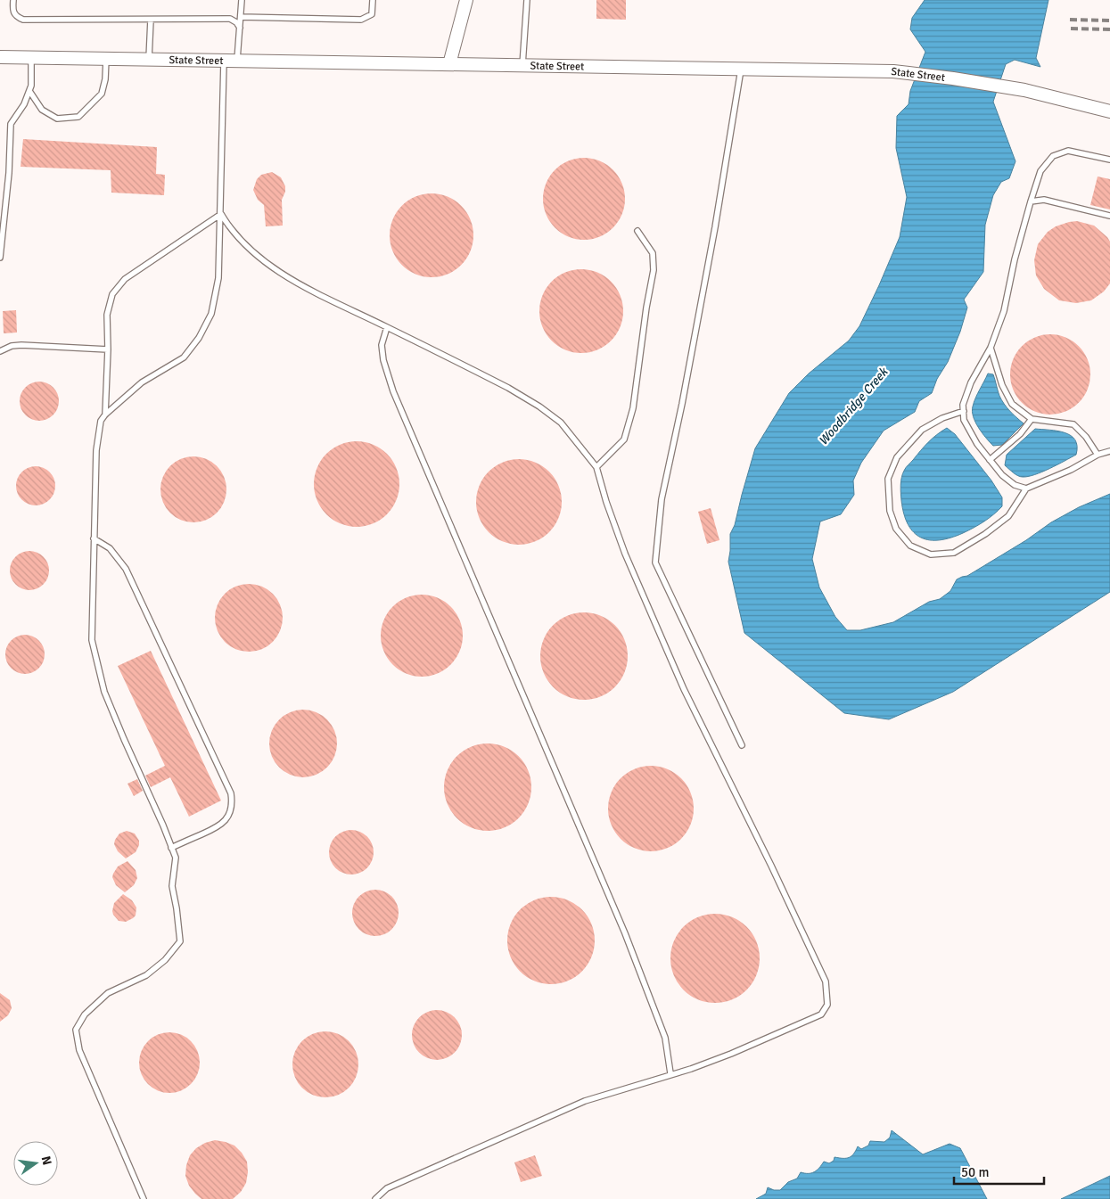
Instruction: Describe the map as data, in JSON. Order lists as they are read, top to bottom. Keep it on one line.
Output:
{"streets":{"street":["State Street"]},"water":["Woodbridge Creek"],"scale_bar":"50 m","north":"right"}
